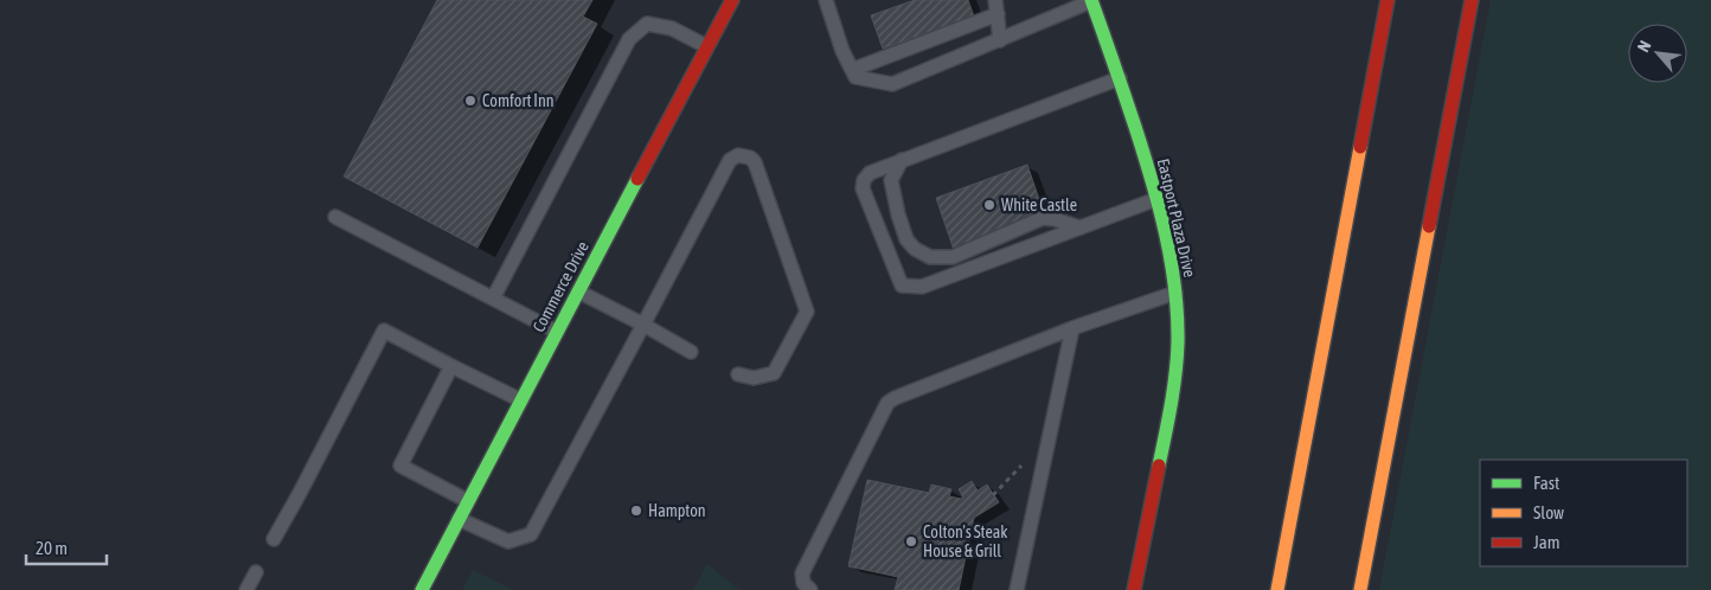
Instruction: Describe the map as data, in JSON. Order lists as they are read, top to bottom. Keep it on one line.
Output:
{"streets":{"main road":["Eastport Plaza Drive","Commerce Drive"]},"places":["Comfort Inn","White Castle","Hampton","Colton's Steak House & Grill"],"legend":["Fast","Slow","Jam"],"scale_bar":"20 m","north":"top left"}
